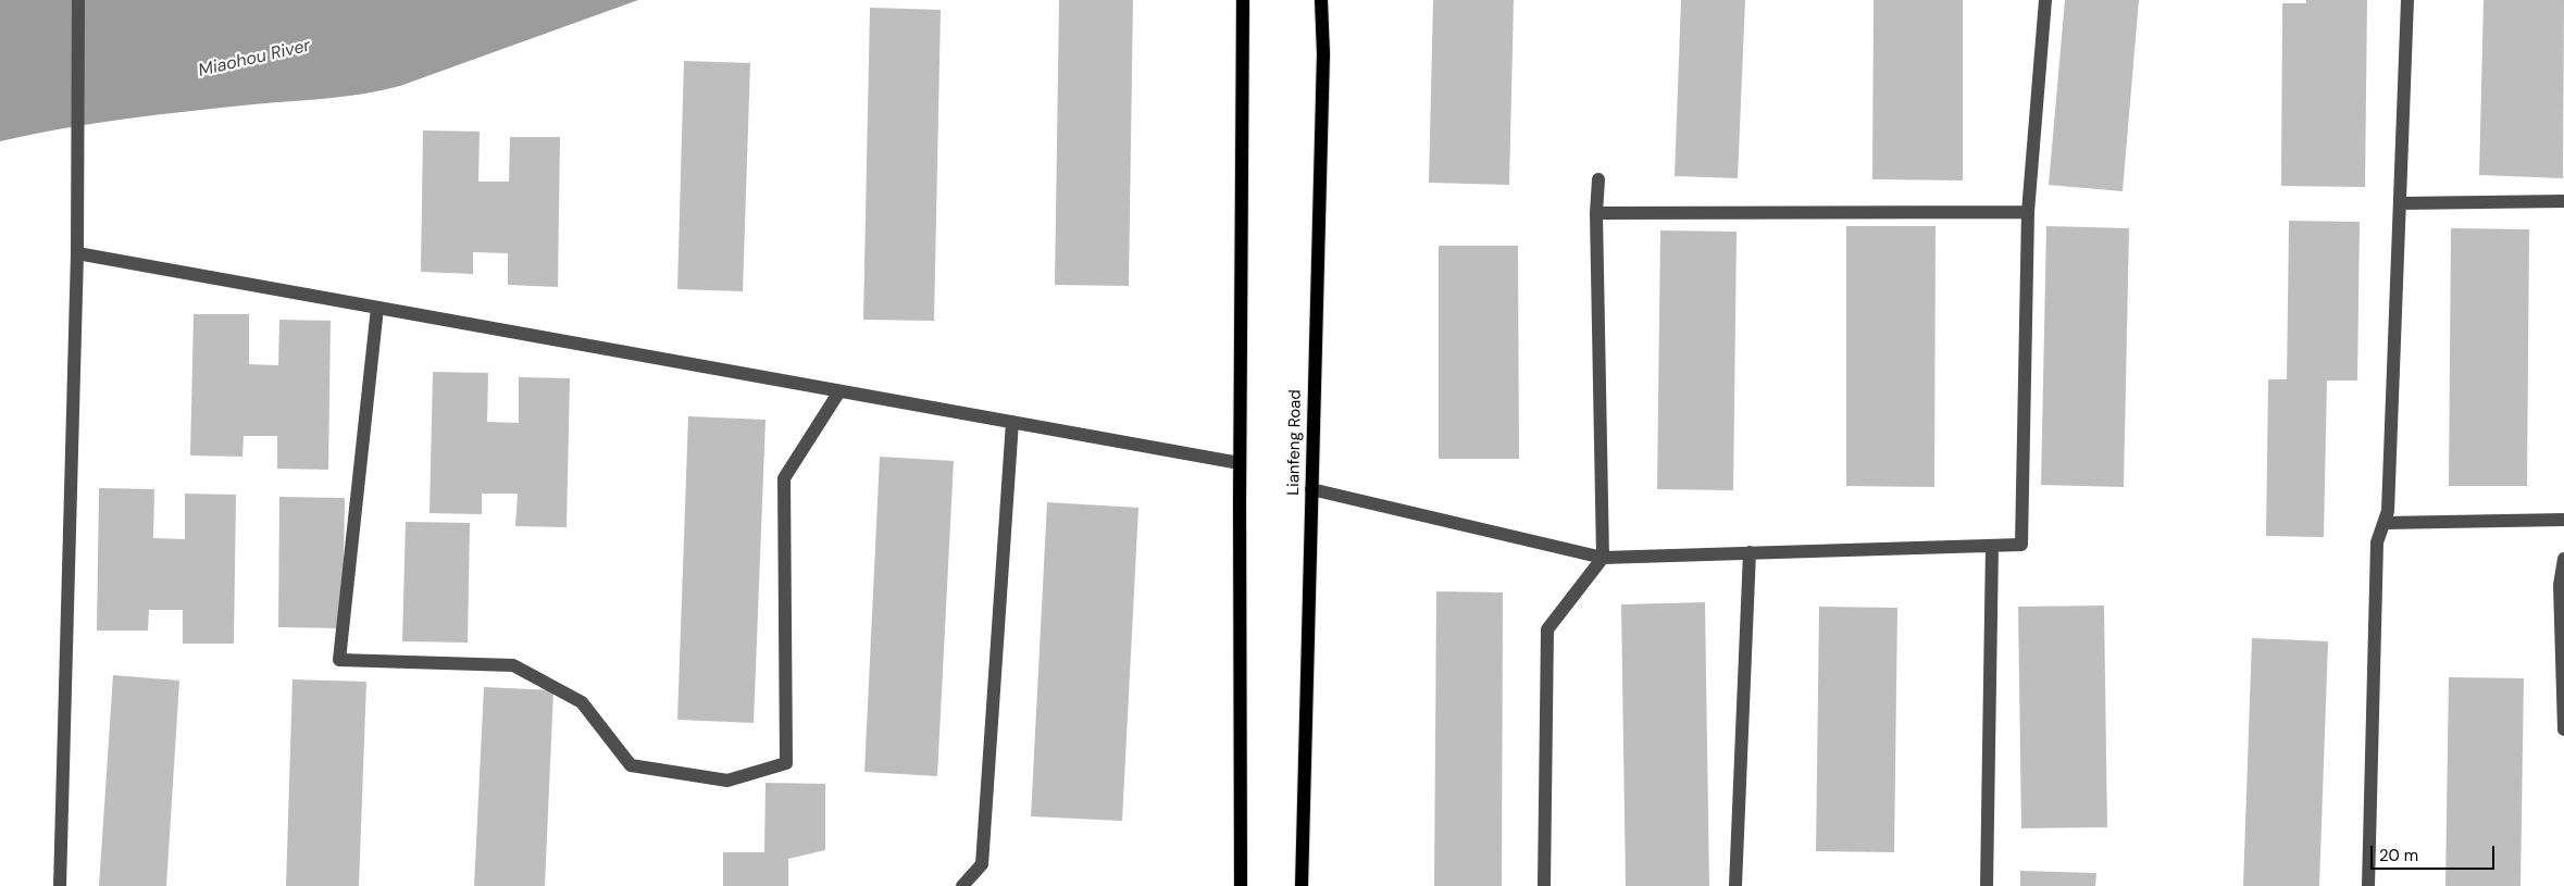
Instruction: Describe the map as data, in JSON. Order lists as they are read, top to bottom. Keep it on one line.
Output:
{"streets":{"main road":["Lianfeng Road"]},"water":["Miaohou River"],"scale_bar":"20 m"}
